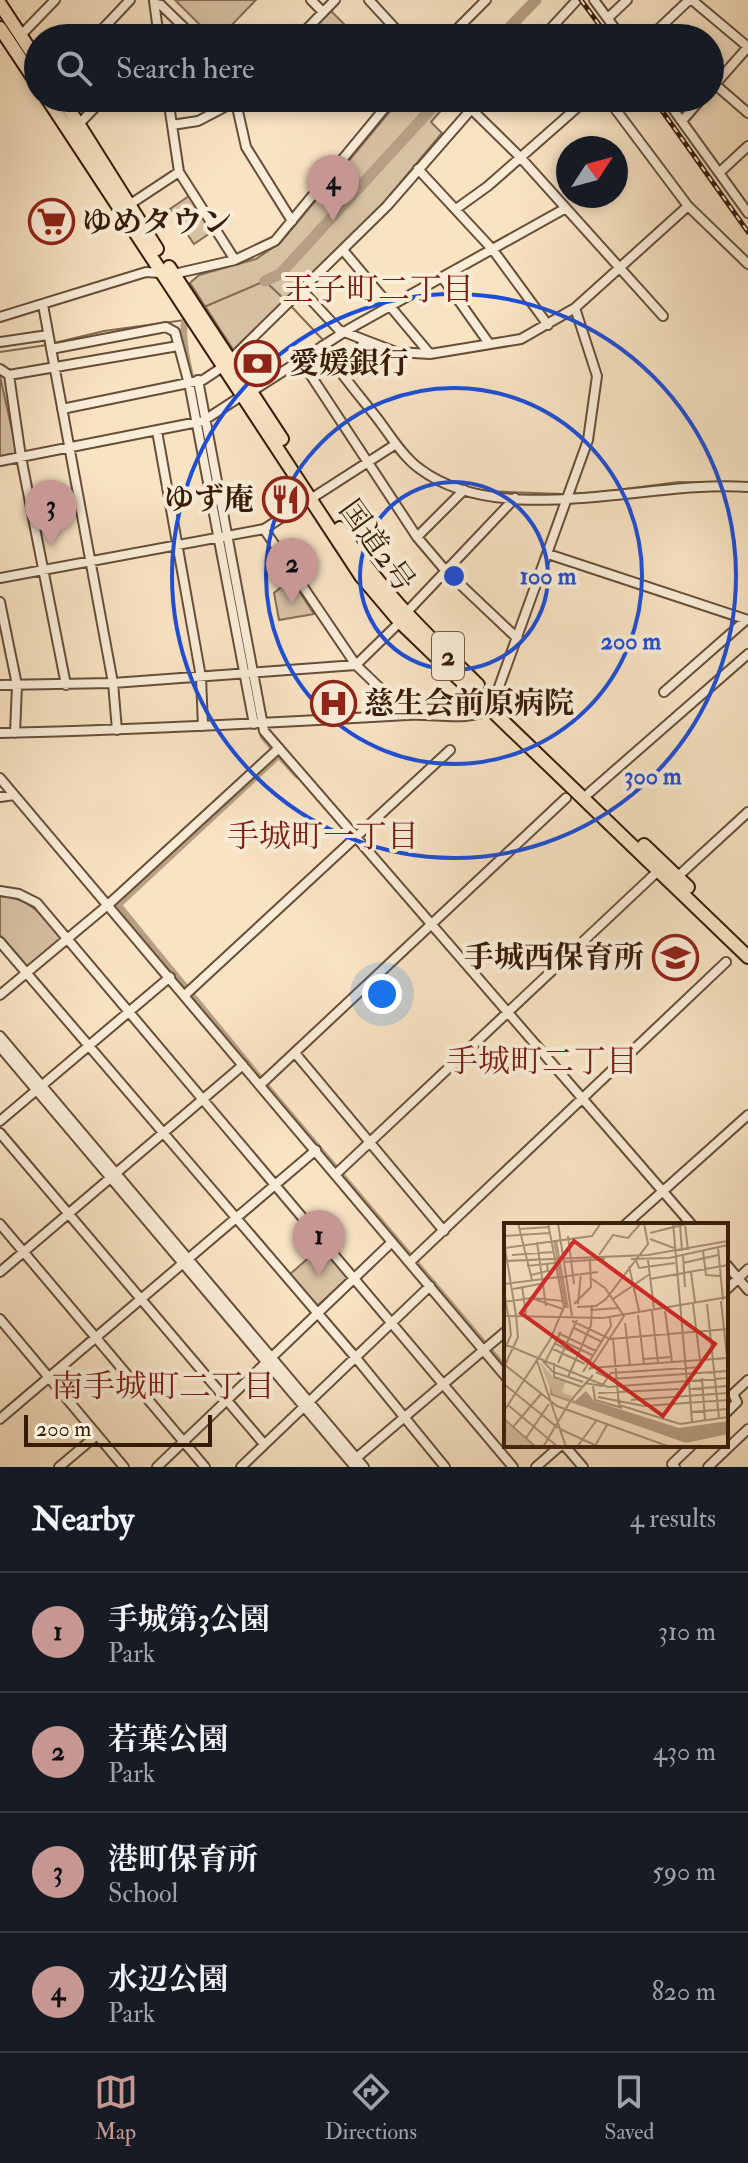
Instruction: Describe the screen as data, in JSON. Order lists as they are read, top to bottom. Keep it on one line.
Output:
{"streets":{"highway":["国道2号","2"]},"districts":["王子町二丁目","手城町一丁目","手城町二丁目","南手城町二丁目"],"places":{"supermarket":["ゆめタウン"],"bank":["愛媛銀行"],"restaurant":["ゆず庵"],"hospital":["慈生会前原病院"],"school or university":["手城西保育所"]},"scale_bar":"200 m","north":"top right","page":{"search":"Search here","pins":["4","3","2","1"],"scale":"200 m","heading":["Nearby","4 results"],"list":[{"mark":"1","name":"手城第3公園","note":"Park","value":"310 m"},{"mark":"2","name":"若葉公園","note":"Park","value":"430 m"},{"mark":"3","name":"港町保育所","note":"School","value":"590 m"},{"mark":"4","name":"水辺公園","note":"Park","value":"820 m"}],"nav":["Map","Directions","Saved"]},"rings":["100 m","200 m","300 m"]}
